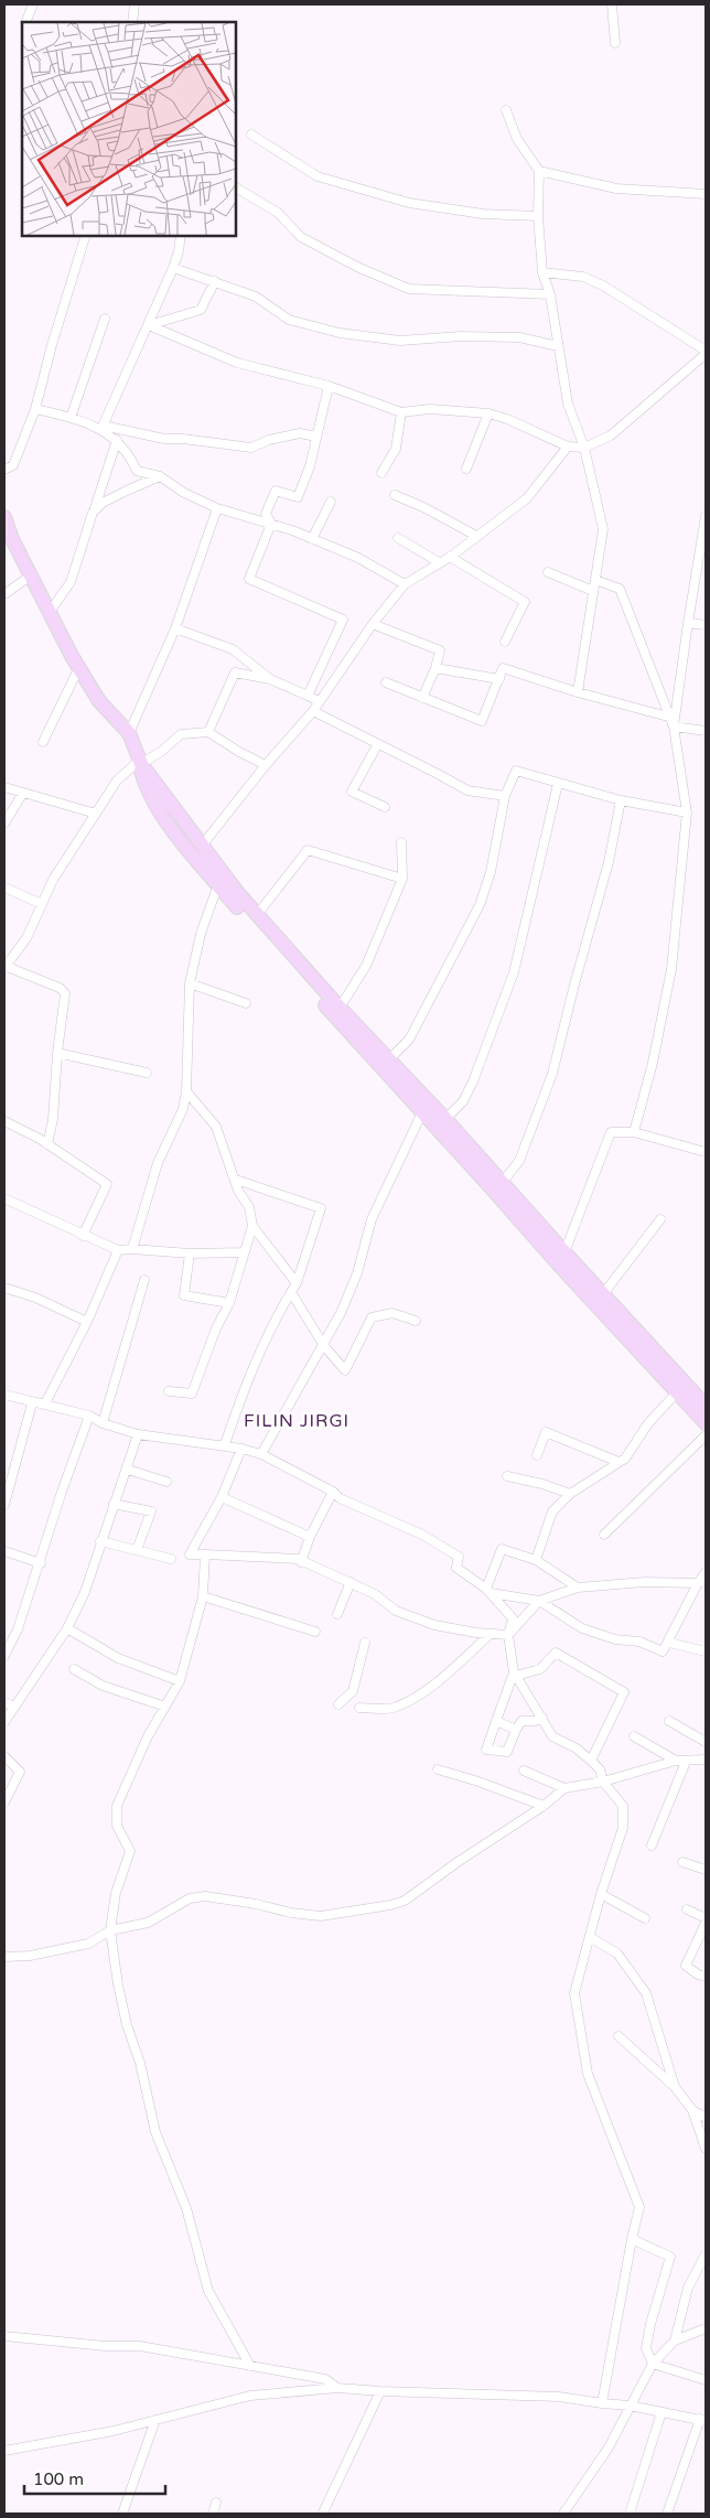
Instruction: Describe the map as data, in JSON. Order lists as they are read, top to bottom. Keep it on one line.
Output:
{"districts":["FILIN JIRGI"],"scale_bar":"100 m"}
